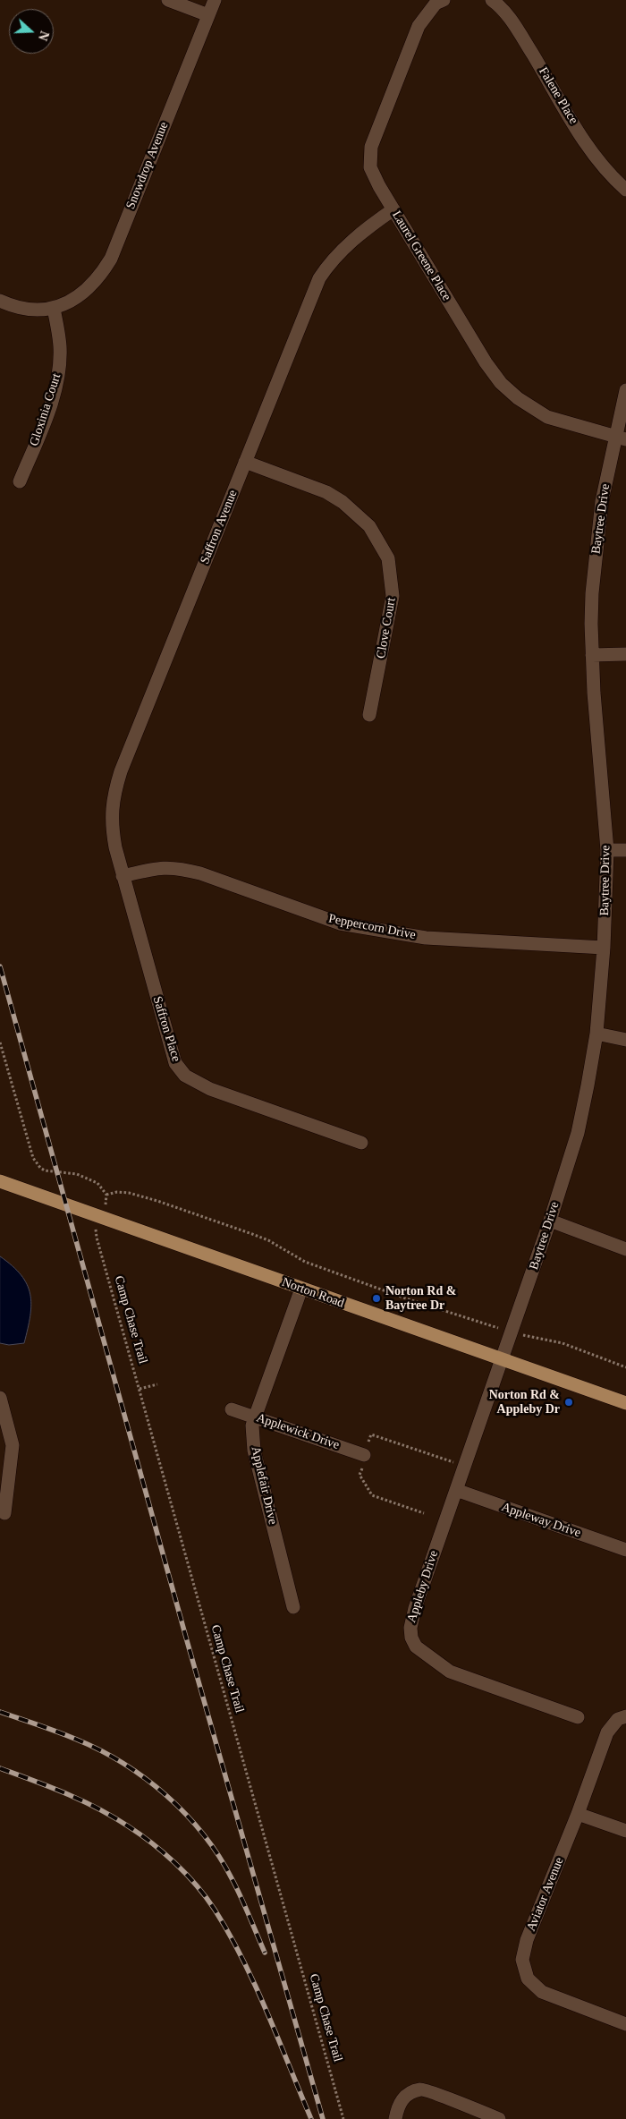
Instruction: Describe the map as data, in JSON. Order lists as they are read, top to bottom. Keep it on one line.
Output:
{"streets":{"main road":["Norton Road"],"street":["Falene Place","Snowdrop Avenue","Laurel Greene Place","Gloxinia Court","Baytree Drive","Saffron Avenue","Clove Court","Peppercorn Drive","Saffron Place","Applewick Drive","Applefair Drive","Appleway Drive","Appleby Drive","Aviator Avenue"],"path":["Camp Chase Trail"]},"crossings":[["Snowdrop Avenue","Gloxinia Court"],["Laurel Greene Place","Baytree Drive"],["Laurel Greene Place","Saffron Avenue"],["Baytree Drive","Peppercorn Drive"],["Baytree Drive","Norton Road"],["Baytree Drive","Appleby Drive"],["Saffron Avenue","Clove Court"],["Saffron Avenue","Peppercorn Drive"],["Saffron Avenue","Saffron Place"],["Peppercorn Drive","Saffron Place"],["Norton Road","Applefair Drive"],["Norton Road","Appleby Drive"],["Applewick Drive","Applefair Drive"],["Appleway Drive","Appleby Drive"]],"places":["Norton Rd & Baytree Dr","Norton Rd & Appleby Dr"],"north":"right"}
